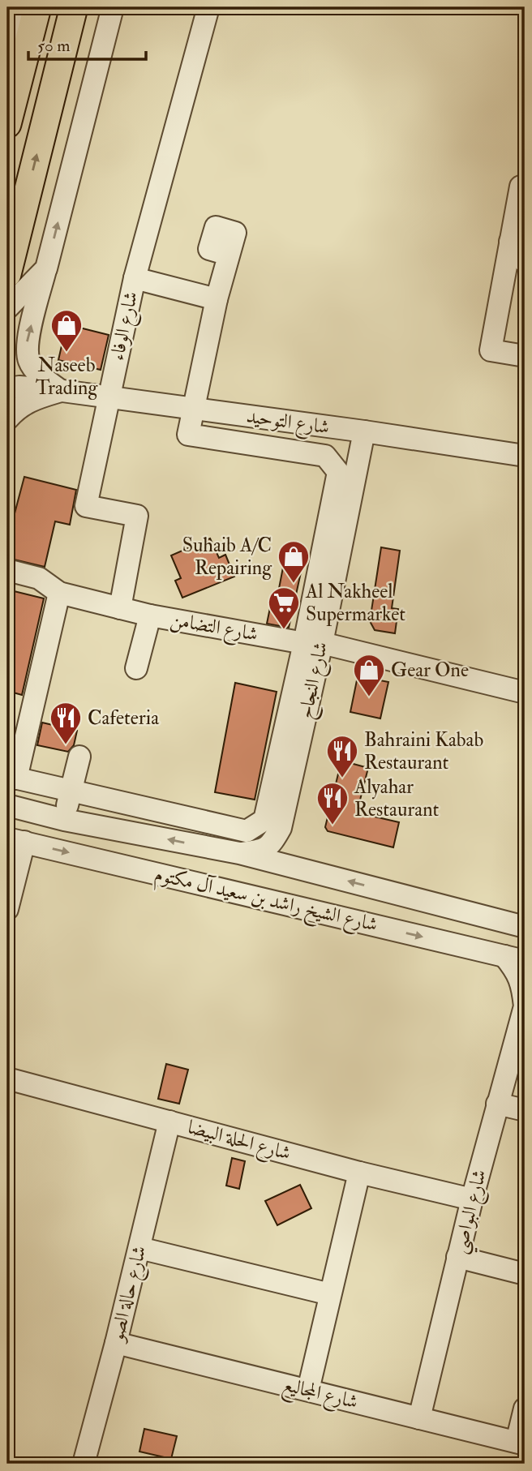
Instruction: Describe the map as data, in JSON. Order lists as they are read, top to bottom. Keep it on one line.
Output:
{"streets":{"street":["شارع الوفاء","شارع التوحيد","شارع التضامن","شارع النجاح","شارع الشيخ راشد بن سعيد آل مكتوم","شارع الحلة البيضا","شارع البواصي","شارع حالة الصو","شارع المجاليع"]},"crossings":[["شارع الوفاء","شارع التوحيد"],["شارع الوفاء","شارع التضامن"],["شارع التوحيد","شارع النجاح"],["شارع التضامن","شارع النجاح"],["شارع النجاح","شارع الشيخ راشد بن سعيد آل مكتوم"],["شارع الشيخ راشد بن سعيد آل مكتوم","شارع البواصي"],["شارع الحلة البيضا","شارع البواصي"],["شارع الحلة البيضا","شارع حالة الصو"],["شارع البواصي","شارع المجاليع"],["شارع حالة الصو","شارع المجاليع"]],"places":{"shop":["Naseeb Trading","Suhaib A/C Repairing","Gear One"],"supermarket":["Al Nakheel Supermarket"],"restaurant":["Cafeteria","Bahraini Kabab Restaurant","Alyahar Restaurant"]},"scale_bar":"50 m"}
